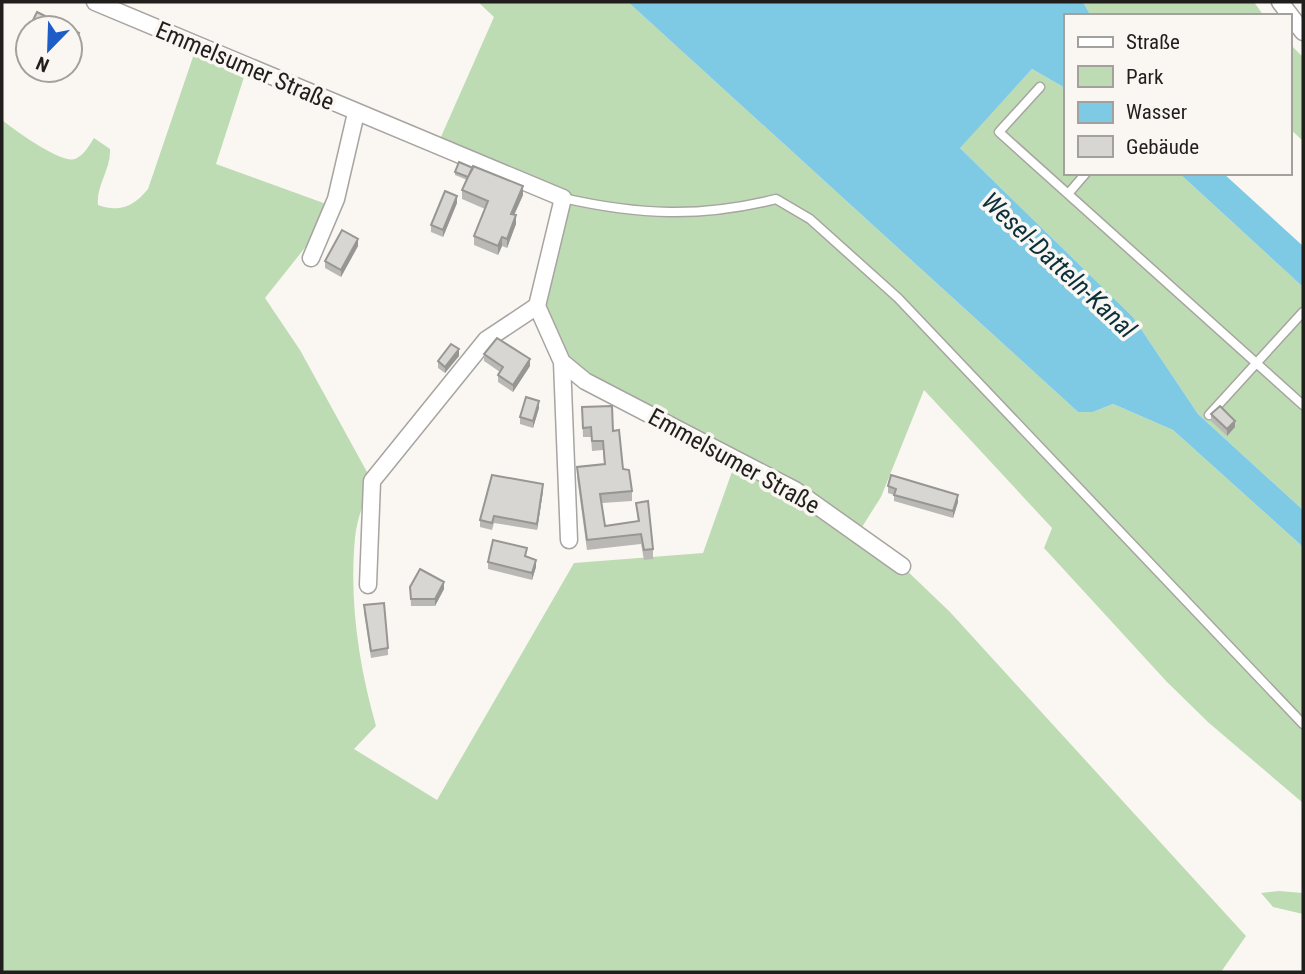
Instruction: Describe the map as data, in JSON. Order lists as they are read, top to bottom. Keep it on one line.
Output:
{"streets":{"street":["Emmelsumer Straße"]},"water":["Wesel-Datteln-Kanal"],"legend":["Straße","Park","Wasser","Gebäude"],"north":"bottom left"}
